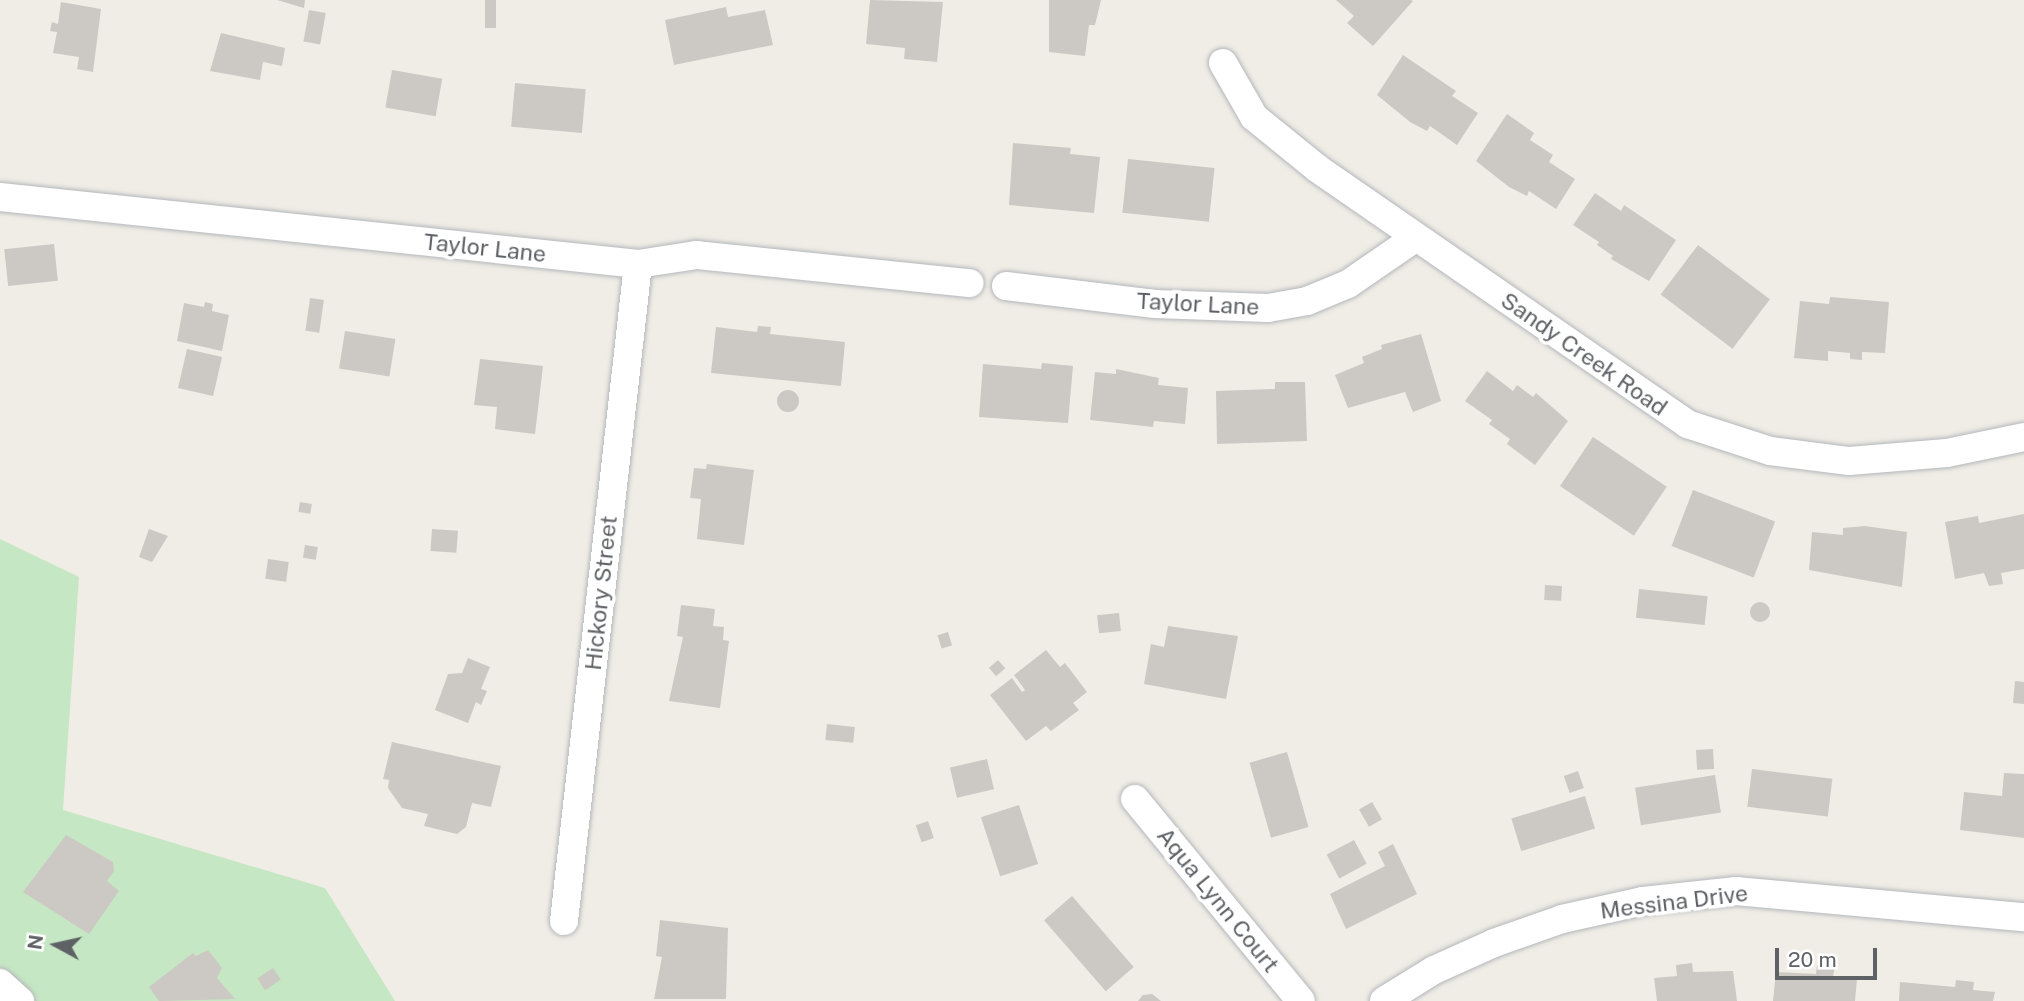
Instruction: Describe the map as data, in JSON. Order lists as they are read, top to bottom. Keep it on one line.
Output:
{"streets":{"street":["Taylor Lane","Sandy Creek Road","Hickory Street","Aqua Lynn Court","Messina Drive"]},"crossings":[["Taylor Lane","Sandy Creek Road"],["Taylor Lane","Hickory Street"]],"scale_bar":"20 m","north":"left"}
